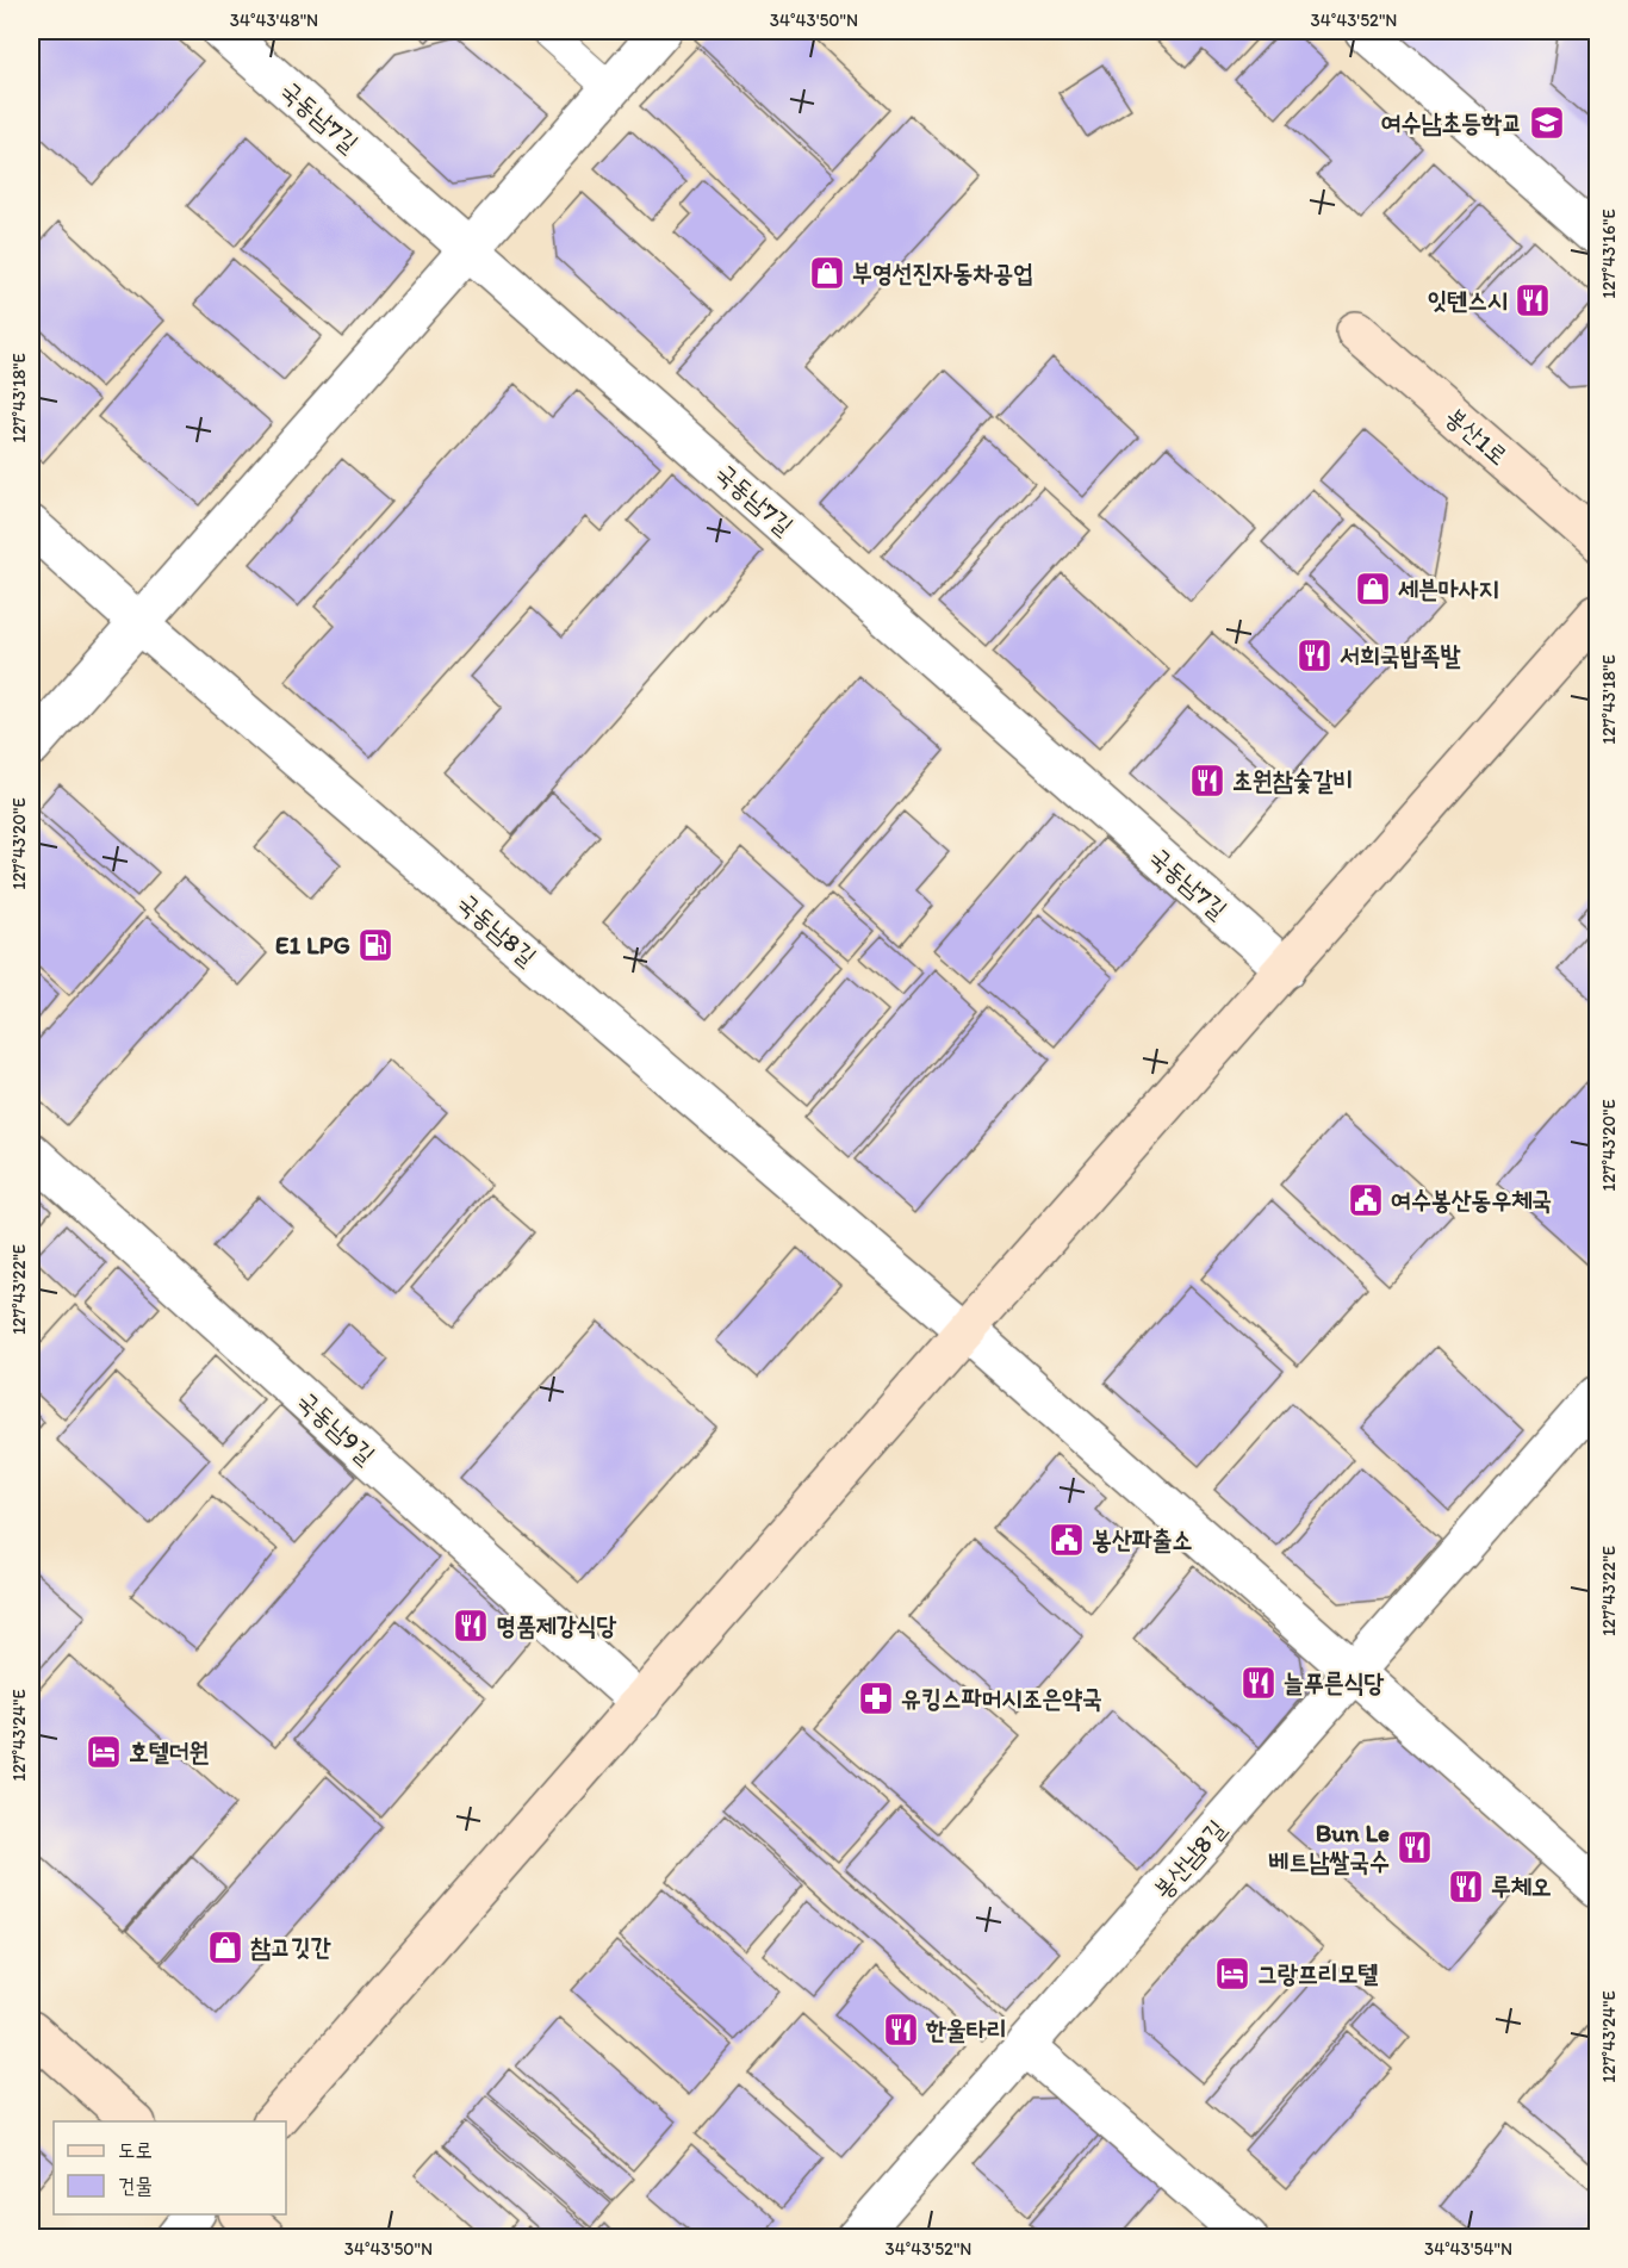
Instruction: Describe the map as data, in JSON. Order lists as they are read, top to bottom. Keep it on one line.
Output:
{"streets":{"street":["국동남7길","봉산1로","국동남8길","국동남9길","봉산남8길"]},"crossings":[["국동남8길","봉산남8길"]],"places":{"school or university":["여수남초등학교"],"shop":["부영선진자동차공업","세븐마사지","참고깃간"],"restaurant":["잇텐스시","서희국밥족발","초원참숯갈비","명품제강식당","늘푸른식당","Bun Le 베트남쌀국수","루체오","한울타리"],"fuel station":["E1 LPG"],"public building":["여수봉산동우체국","봉산파출소"],"pharmacy":["유킹스파머시조은약국"],"hotel":["호텔더원","그랑프리모텔"]},"legend":["도로","건물"],"coordinates":["34°43'48\"N","34°43'50\"N","34°43'52\"N","127°43'16\"E","127°43'18\"E","127°43'20\"E","127°43'22\"E","127°43'24\"E","34°43'54\"N"]}
